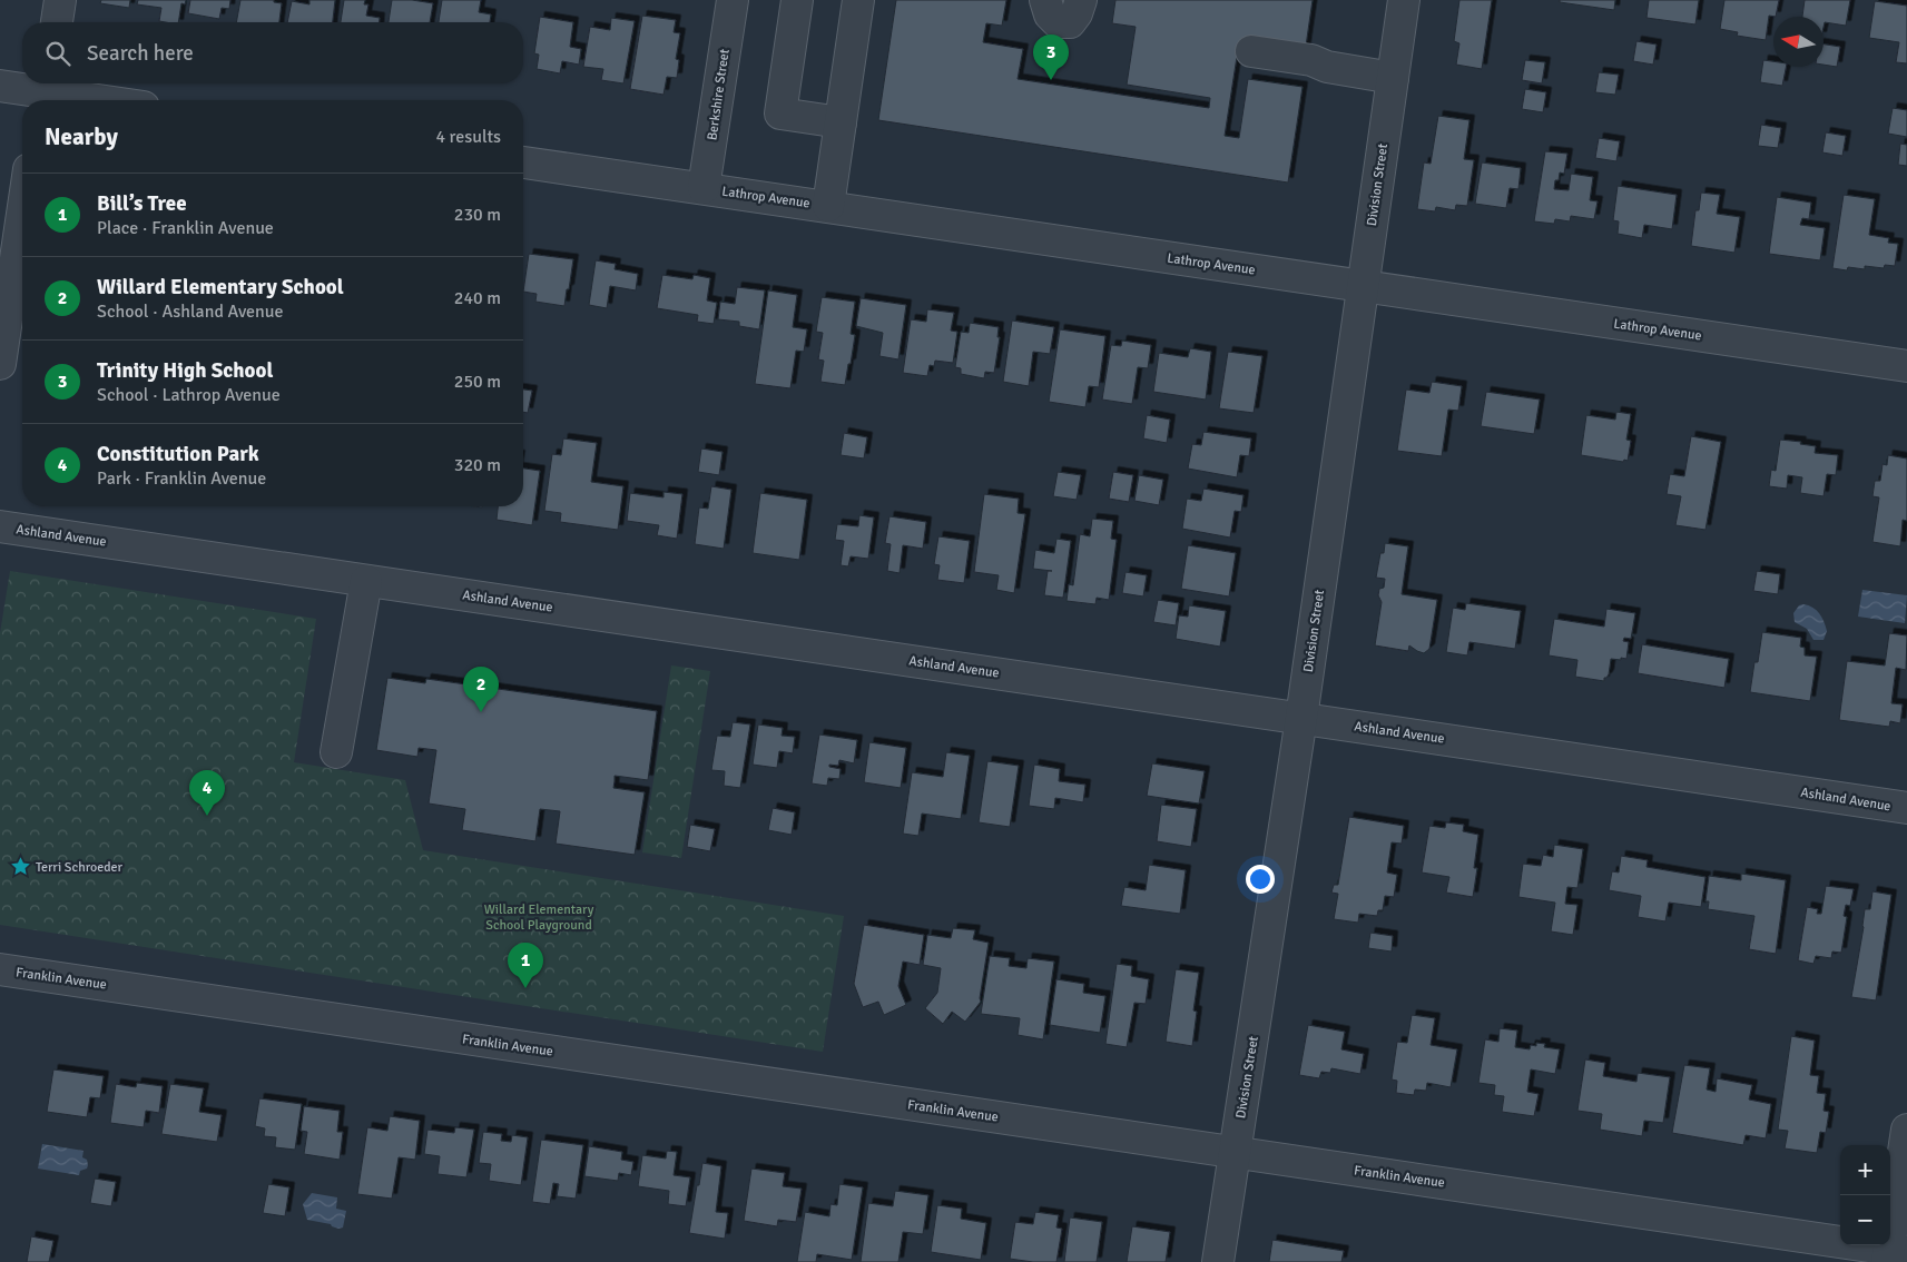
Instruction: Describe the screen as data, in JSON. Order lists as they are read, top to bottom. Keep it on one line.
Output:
{"streets":{"street":["Berkshire Street","Division Street","Lathrop Avenue","Ashland Avenue","Franklin Avenue"]},"crossings":[["Berkshire Street","Lathrop Avenue"],["Division Street","Lathrop Avenue"],["Division Street","Ashland Avenue"],["Division Street","Franklin Avenue"]],"parks":["Willard Elementary School Playground"],"places":{"place":["Terri Schroeder"]},"north":"left","page":{"search":"Search here","pins":["3","2","4","1"],"heading":["Nearby","4 results"],"list":[{"mark":"1","name":"Bill’s Tree","note":"Place · Franklin Avenue","value":"230 m"},{"mark":"2","name":"Willard Elementary School","note":"School · Ashland Avenue","value":"240 m"},{"mark":"3","name":"Trinity High School","note":"School · Lathrop Avenue","value":"250 m"},{"mark":"4","name":"Constitution Park","note":"Park · Franklin Avenue","value":"320 m"}],"map_buttons":["+","−"]}}
